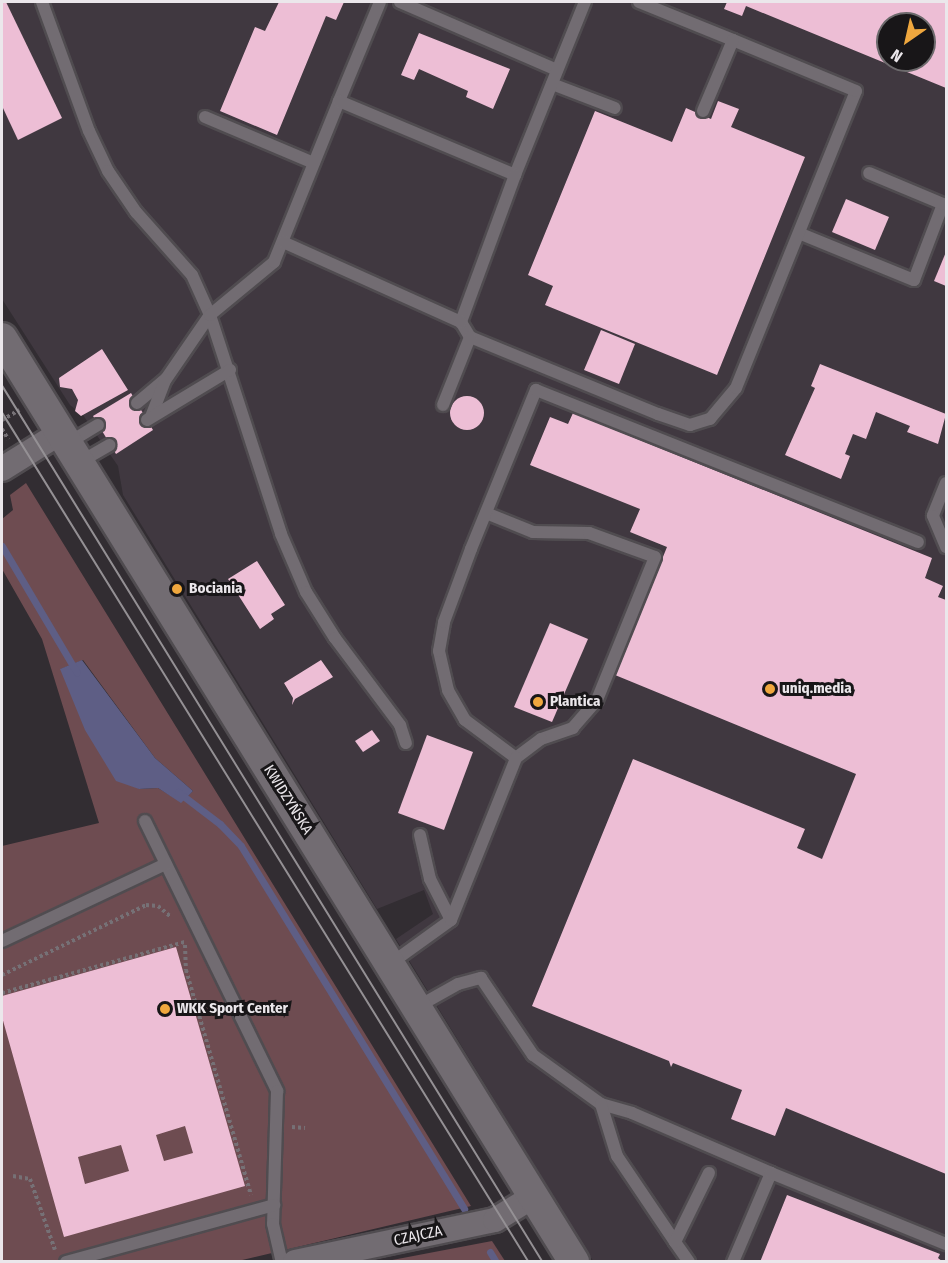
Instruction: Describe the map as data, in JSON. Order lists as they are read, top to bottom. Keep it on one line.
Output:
{"streets":{"street":["KWIDZYŃSKA","CZAJCZA"]},"crossings":[["KWIDZYŃSKA","CZAJCZA"]],"places":["Bociania","uniq.media","Plantica","WKK Sport Center"],"north":"bottom left"}
